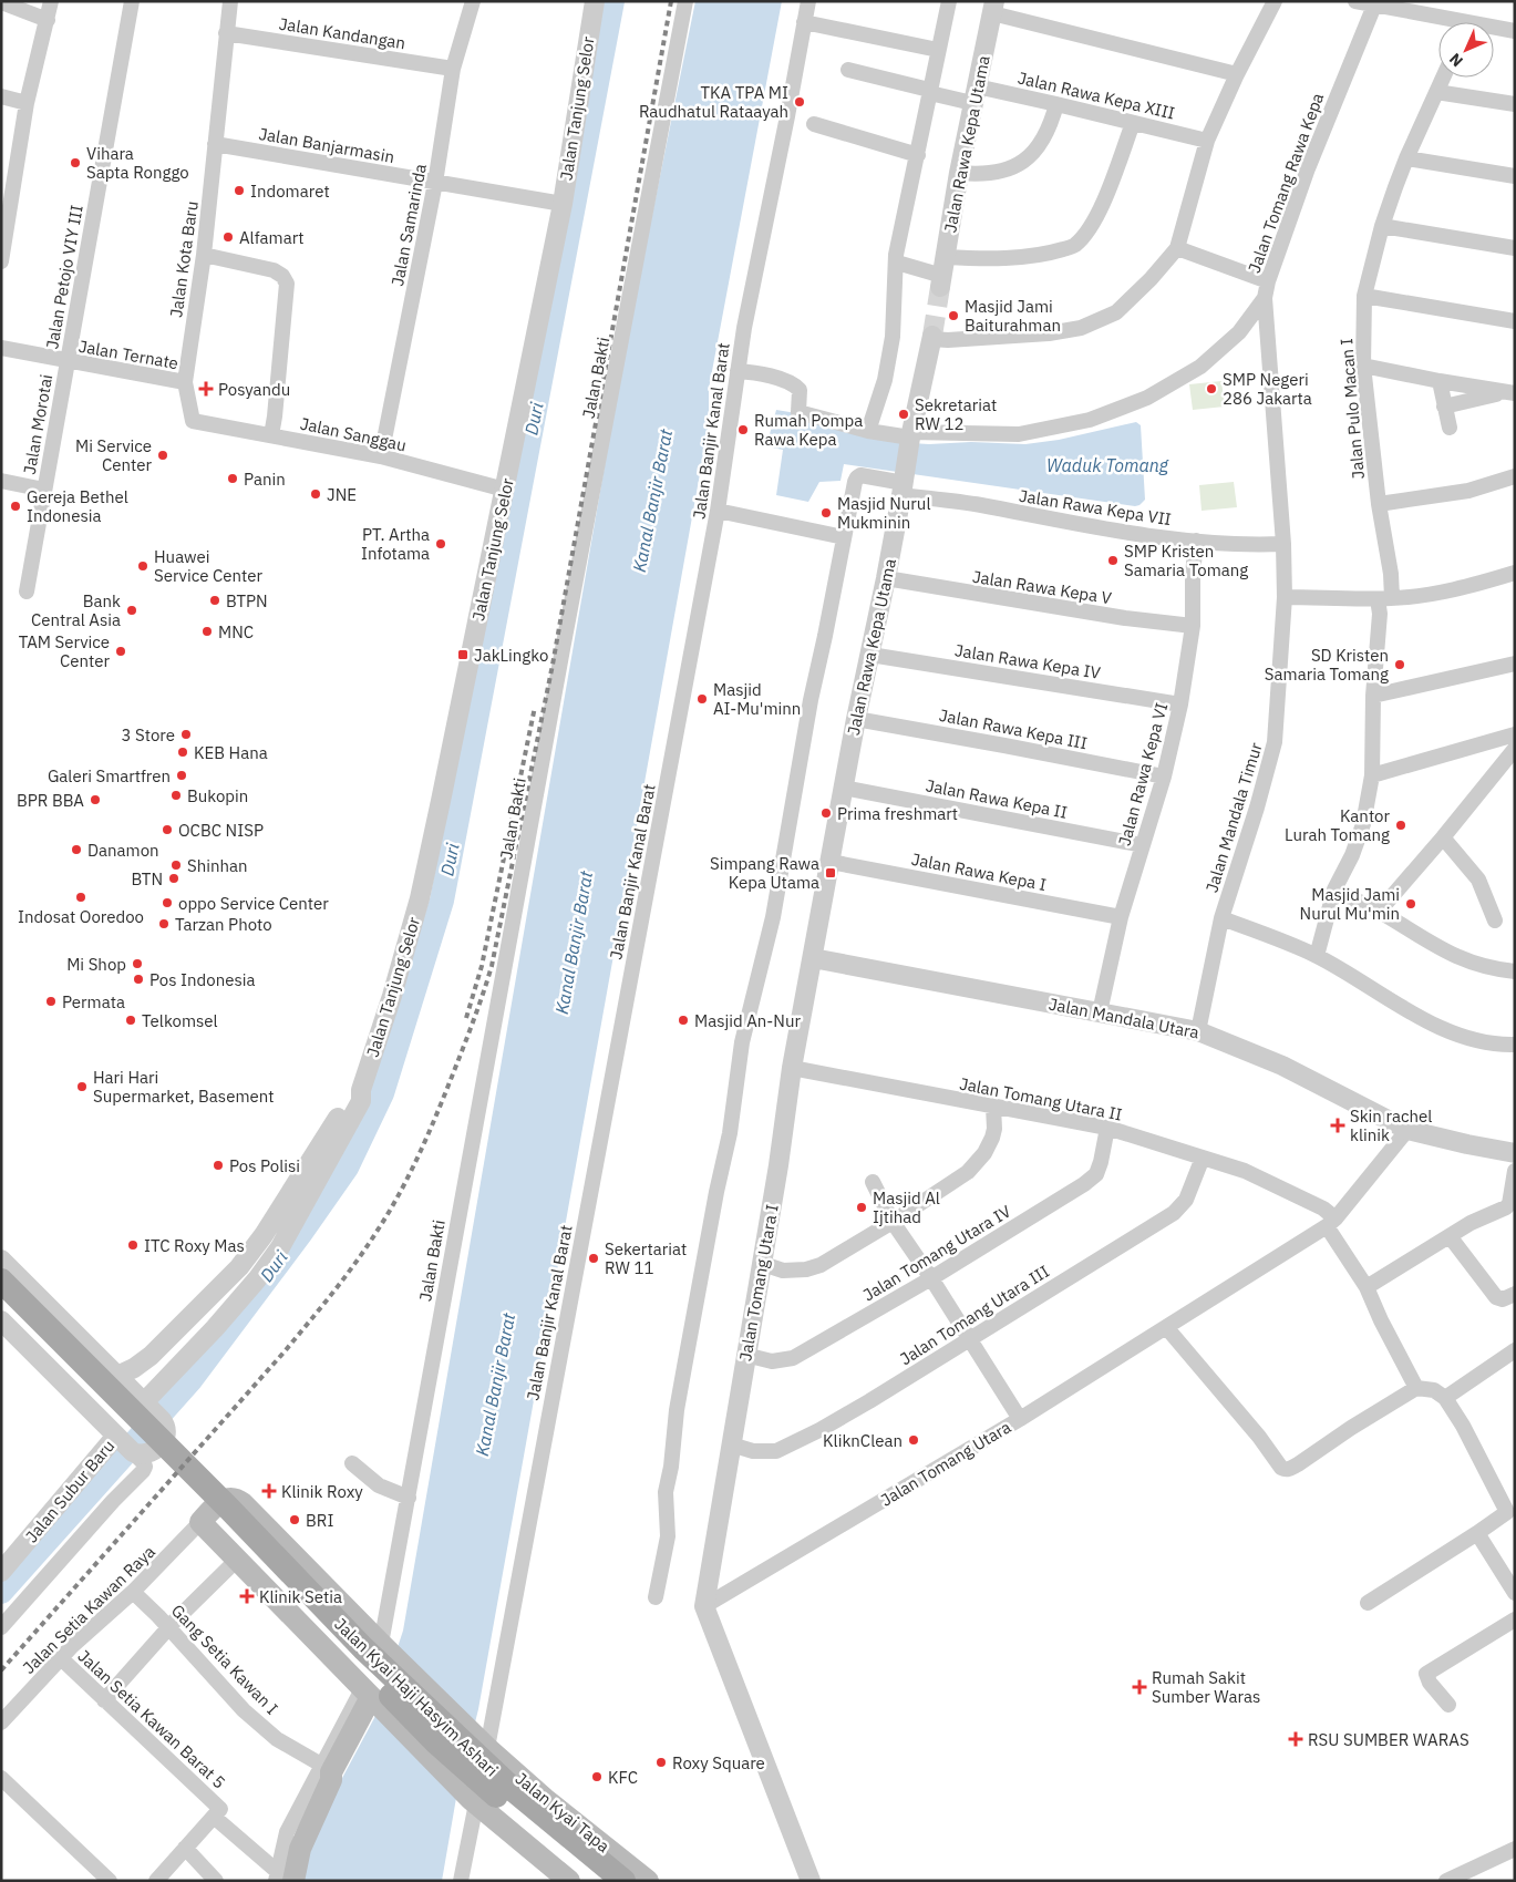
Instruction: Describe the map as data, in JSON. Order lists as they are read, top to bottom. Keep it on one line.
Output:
{"streets":{"main road":["Jalan Kyai Haji Hasyim Ashari","Jalan Kyai Tapa"],"street":["Jalan Kandangan","Jalan Rawa Kepa XIII","Jalan Tanjung Selor","Jalan Rawa Kepa Utama","Jalan Banjarmasin","Jalan Tomang Rawa Kepa","Jalan Samarinda","Jalan Kota Baru","Jalan Petojo VIY III","Jalan Ternate","Jalan Bakti","Jalan Pulo Macan I","Jalan Morotai","Jalan Banjir Kanal Barat","Jalan Sanggau","Jalan Rawa Kepa VII","Jalan Rawa Kepa V","Jalan Rawa Kepa IV","Jalan Rawa Kepa III","Jalan Rawa Kepa VI","Jalan Rawa Kepa II","Jalan Mandala Timur","Jalan Rawa Kepa I","Jalan Mandala Utara","Jalan Tomang Utara II","Jalan Tomang Utara IV","Jalan Tomang Utara I","Jalan Tomang Utara III","Jalan Tomang Utara","Jalan Subur Baru","Jalan Setia Kawan Raya","Gang Setia Kawan I","Jalan Setia Kawan Barat 5"]},"crossings":[["Jalan Kandangan","Jalan Samarinda"],["Jalan Kandangan","Jalan Kota Baru"],["Jalan Rawa Kepa XIII","Jalan Rawa Kepa Utama"],["Jalan Tanjung Selor","Jalan Banjarmasin"],["Jalan Tanjung Selor","Jalan Sanggau"],["Jalan Rawa Kepa Utama","Jalan Rawa Kepa VII"],["Jalan Rawa Kepa Utama","Jalan Rawa Kepa V"],["Jalan Rawa Kepa Utama","Jalan Rawa Kepa IV"],["Jalan Rawa Kepa Utama","Jalan Rawa Kepa III"],["Jalan Rawa Kepa Utama","Jalan Rawa Kepa II"],["Jalan Rawa Kepa Utama","Jalan Rawa Kepa I"],["Jalan Rawa Kepa Utama","Jalan Mandala Utara"],["Jalan Rawa Kepa Utama","Jalan Tomang Utara I"],["Jalan Banjarmasin","Jalan Samarinda"],["Jalan Banjarmasin","Jalan Kota Baru"],["Jalan Tomang Rawa Kepa","Jalan Rawa Kepa VII"],["Jalan Tomang Rawa Kepa","Jalan Mandala Timur"],["Jalan Samarinda","Jalan Sanggau"],["Jalan Kota Baru","Jalan Ternate"],["Jalan Kota Baru","Jalan Sanggau"],["Jalan Petojo VIY III","Jalan Ternate"],["Jalan Petojo VIY III","Jalan Morotai"],["Jalan Ternate","Jalan Morotai"],["Jalan Bakti","Jalan Kyai Haji Hasyim Ashari"],["Jalan Banjir Kanal Barat","Jalan Kyai Haji Hasyim Ashari"],["Jalan Banjir Kanal Barat","Jalan Kyai Tapa"],["Jalan Rawa Kepa VII","Jalan Rawa Kepa VI"],["Jalan Rawa Kepa VII","Jalan Mandala Timur"],["Jalan Rawa Kepa V","Jalan Rawa Kepa VI"],["Jalan Rawa Kepa IV","Jalan Rawa Kepa VI"],["Jalan Rawa Kepa III","Jalan Rawa Kepa VI"],["Jalan Rawa Kepa VI","Jalan Rawa Kepa II"],["Jalan Rawa Kepa VI","Jalan Rawa Kepa I"],["Jalan Rawa Kepa VI","Jalan Mandala Utara"],["Jalan Mandala Timur","Jalan Mandala Utara"],["Jalan Mandala Utara","Jalan Tomang Utara I"],["Jalan Mandala Utara","Jalan Tomang Utara"],["Jalan Tomang Utara II","Jalan Tomang Utara IV"],["Jalan Tomang Utara II","Jalan Tomang Utara I"],["Jalan Tomang Utara II","Jalan Tomang Utara III"],["Jalan Tomang Utara II","Jalan Tomang Utara"],["Jalan Tomang Utara IV","Jalan Tomang Utara I"],["Jalan Tomang Utara I","Jalan Tomang Utara III"],["Jalan Tomang Utara I","Jalan Tomang Utara"],["Jalan Setia Kawan Raya","Gang Setia Kawan I"],["Jalan Setia Kawan Raya","Jalan Kyai Haji Hasyim Ashari"],["Jalan Setia Kawan Raya","Jalan Setia Kawan Barat 5"],["Jalan Kyai Haji Hasyim Ashari","Jalan Kyai Tapa"]],"water":["Duri","Waduk Tomang","Kanal Banjir Barat"],"places":{"other":["TKA TPA MI Raudhatul Rataayah","Vihara Sapta Ronggo","Indomaret","Alfamart","Masjid Jami Baiturahman","SMP Negeri 286 Jakarta","Sekretariat RW 12","Rumah Pompa Rawa Kepa","Mi Service Center","Panin","JNE","Gereja Bethel Indonesia","Masjid Nurul Mukminin","PT. Artha Infotama","SMP Kristen Samaria Tomang","Huawei Service Center","BTPN","Bank Central Asia","MNC","TAM Service Center","SD Kristen Samaria Tomang","Masjid AI-Mu'minn","3 Store","KEB Hana","Galeri Smartfren","Bukopin","BPR BBA","Prima freshmart","Kantor Lurah Tomang","OCBC NISP","Danamon","Shinhan","BTN","Indosat Ooredoo","oppo Service Center","Masjid Jami Nurul Mu'min","Tarzan Photo","Mi Shop","Pos Indonesia","Permata","Telkomsel","Masjid An-Nur","Hari Hari Supermarket, Basement","Pos Polisi","Masjid Al Ijtihad","ITC Roxy Mas","Sekertariat RW 11","KliknClean","BRI","Roxy Square","KFC"],"health":["Posyandu","Skin rachel klinik","Klinik Roxy","Klinik Setia","Rumah Sakit Sumber Waras","RSU SUMBER WARAS"],"transit":["JakLingko","Simpang Rawa Kepa Utama"]},"north":"bottom left"}
